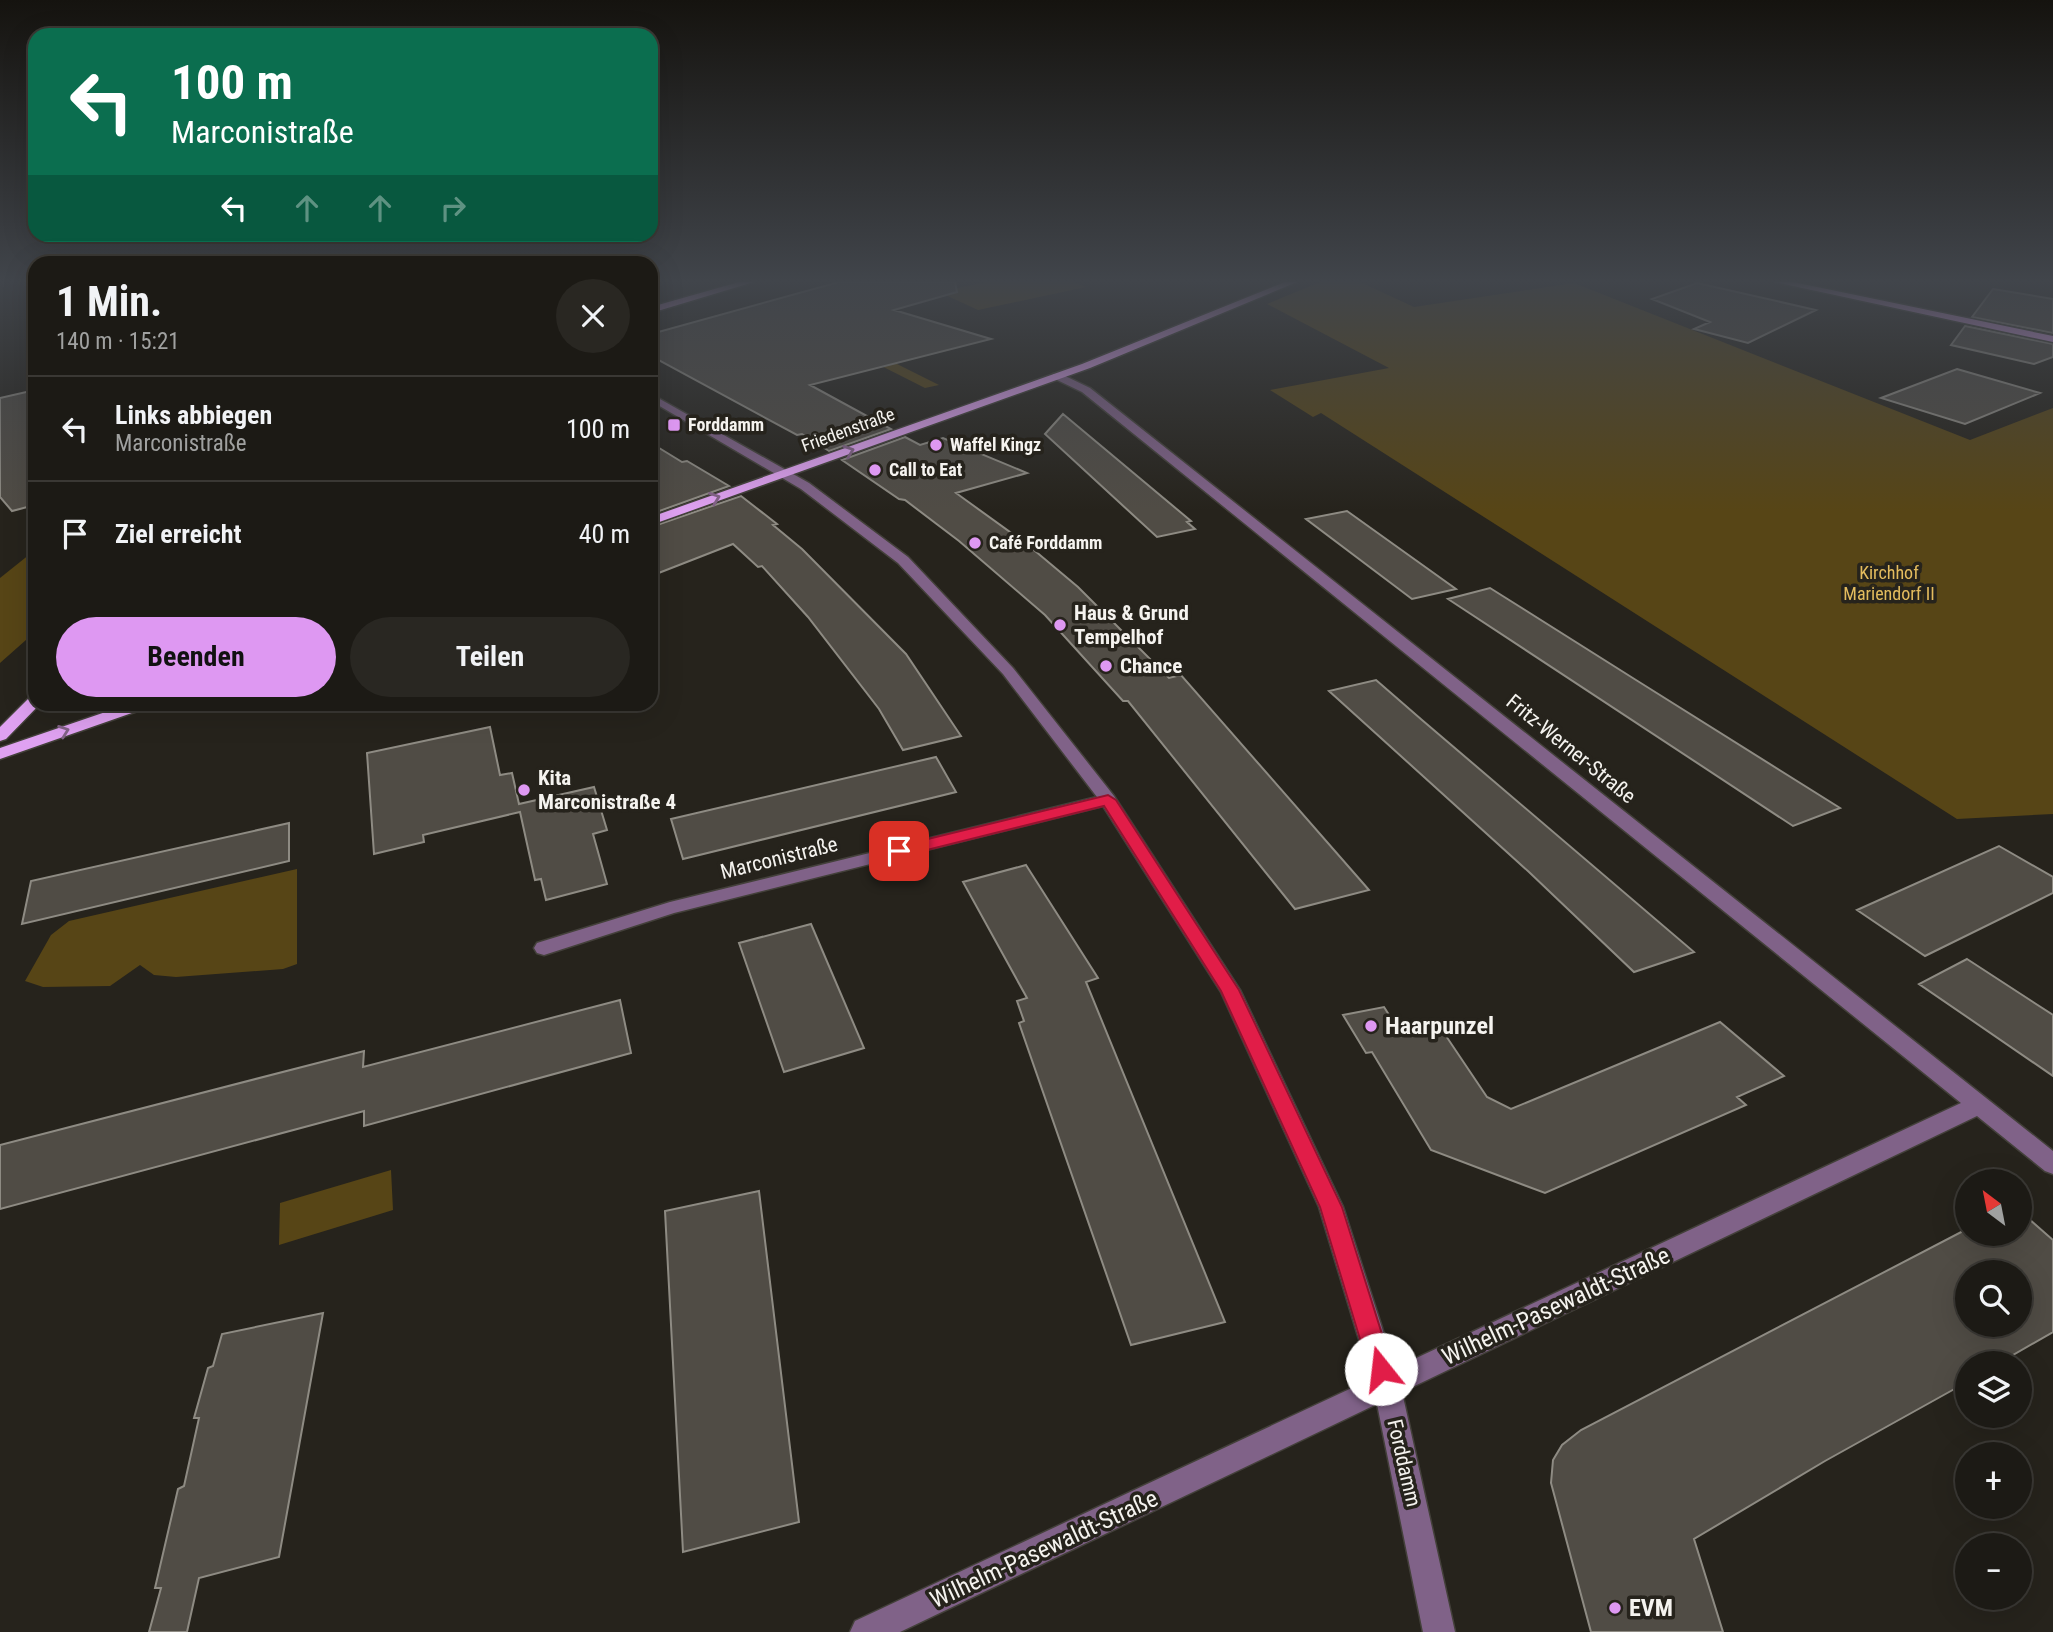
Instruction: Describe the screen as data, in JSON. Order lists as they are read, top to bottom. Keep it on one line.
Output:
{"streets":{"main road":["Friedenstraße"],"street":["Fritz-Werner-Straße","Marconistraße","Wilhelm-Pasewaldt-Straße","Forddamm"]},"crossings":[["Friedenstraße","Fritz-Werner-Straße"],["Friedenstraße","Forddamm"],["Fritz-Werner-Straße","Wilhelm-Pasewaldt-Straße"],["Marconistraße","Forddamm"],["Wilhelm-Pasewaldt-Straße","Forddamm"]],"one_way":["Friedenstraße"],"parks":["Kirchhof Mariendorf II"],"places":{"transit":["Forddamm"],"other":["Waffel Kingz","Call to Eat","Café Forddamm","Haus & Grund Tempelhof","Chance","Kita Marconistraße 4","Haarpunzel","EVM"]},"north":"top left","page":{"turn":["100 m","Marconistraße"],"heading":["1 Min.","140 m · 15:21"],"list":[{"name":"Links abbiegen","note":"Marconistraße","value":"100 m"},{"name":"Ziel erreicht","value":"40 m"}],"buttons":["Beenden","Teilen"],"map_buttons":["+","−"]}}
